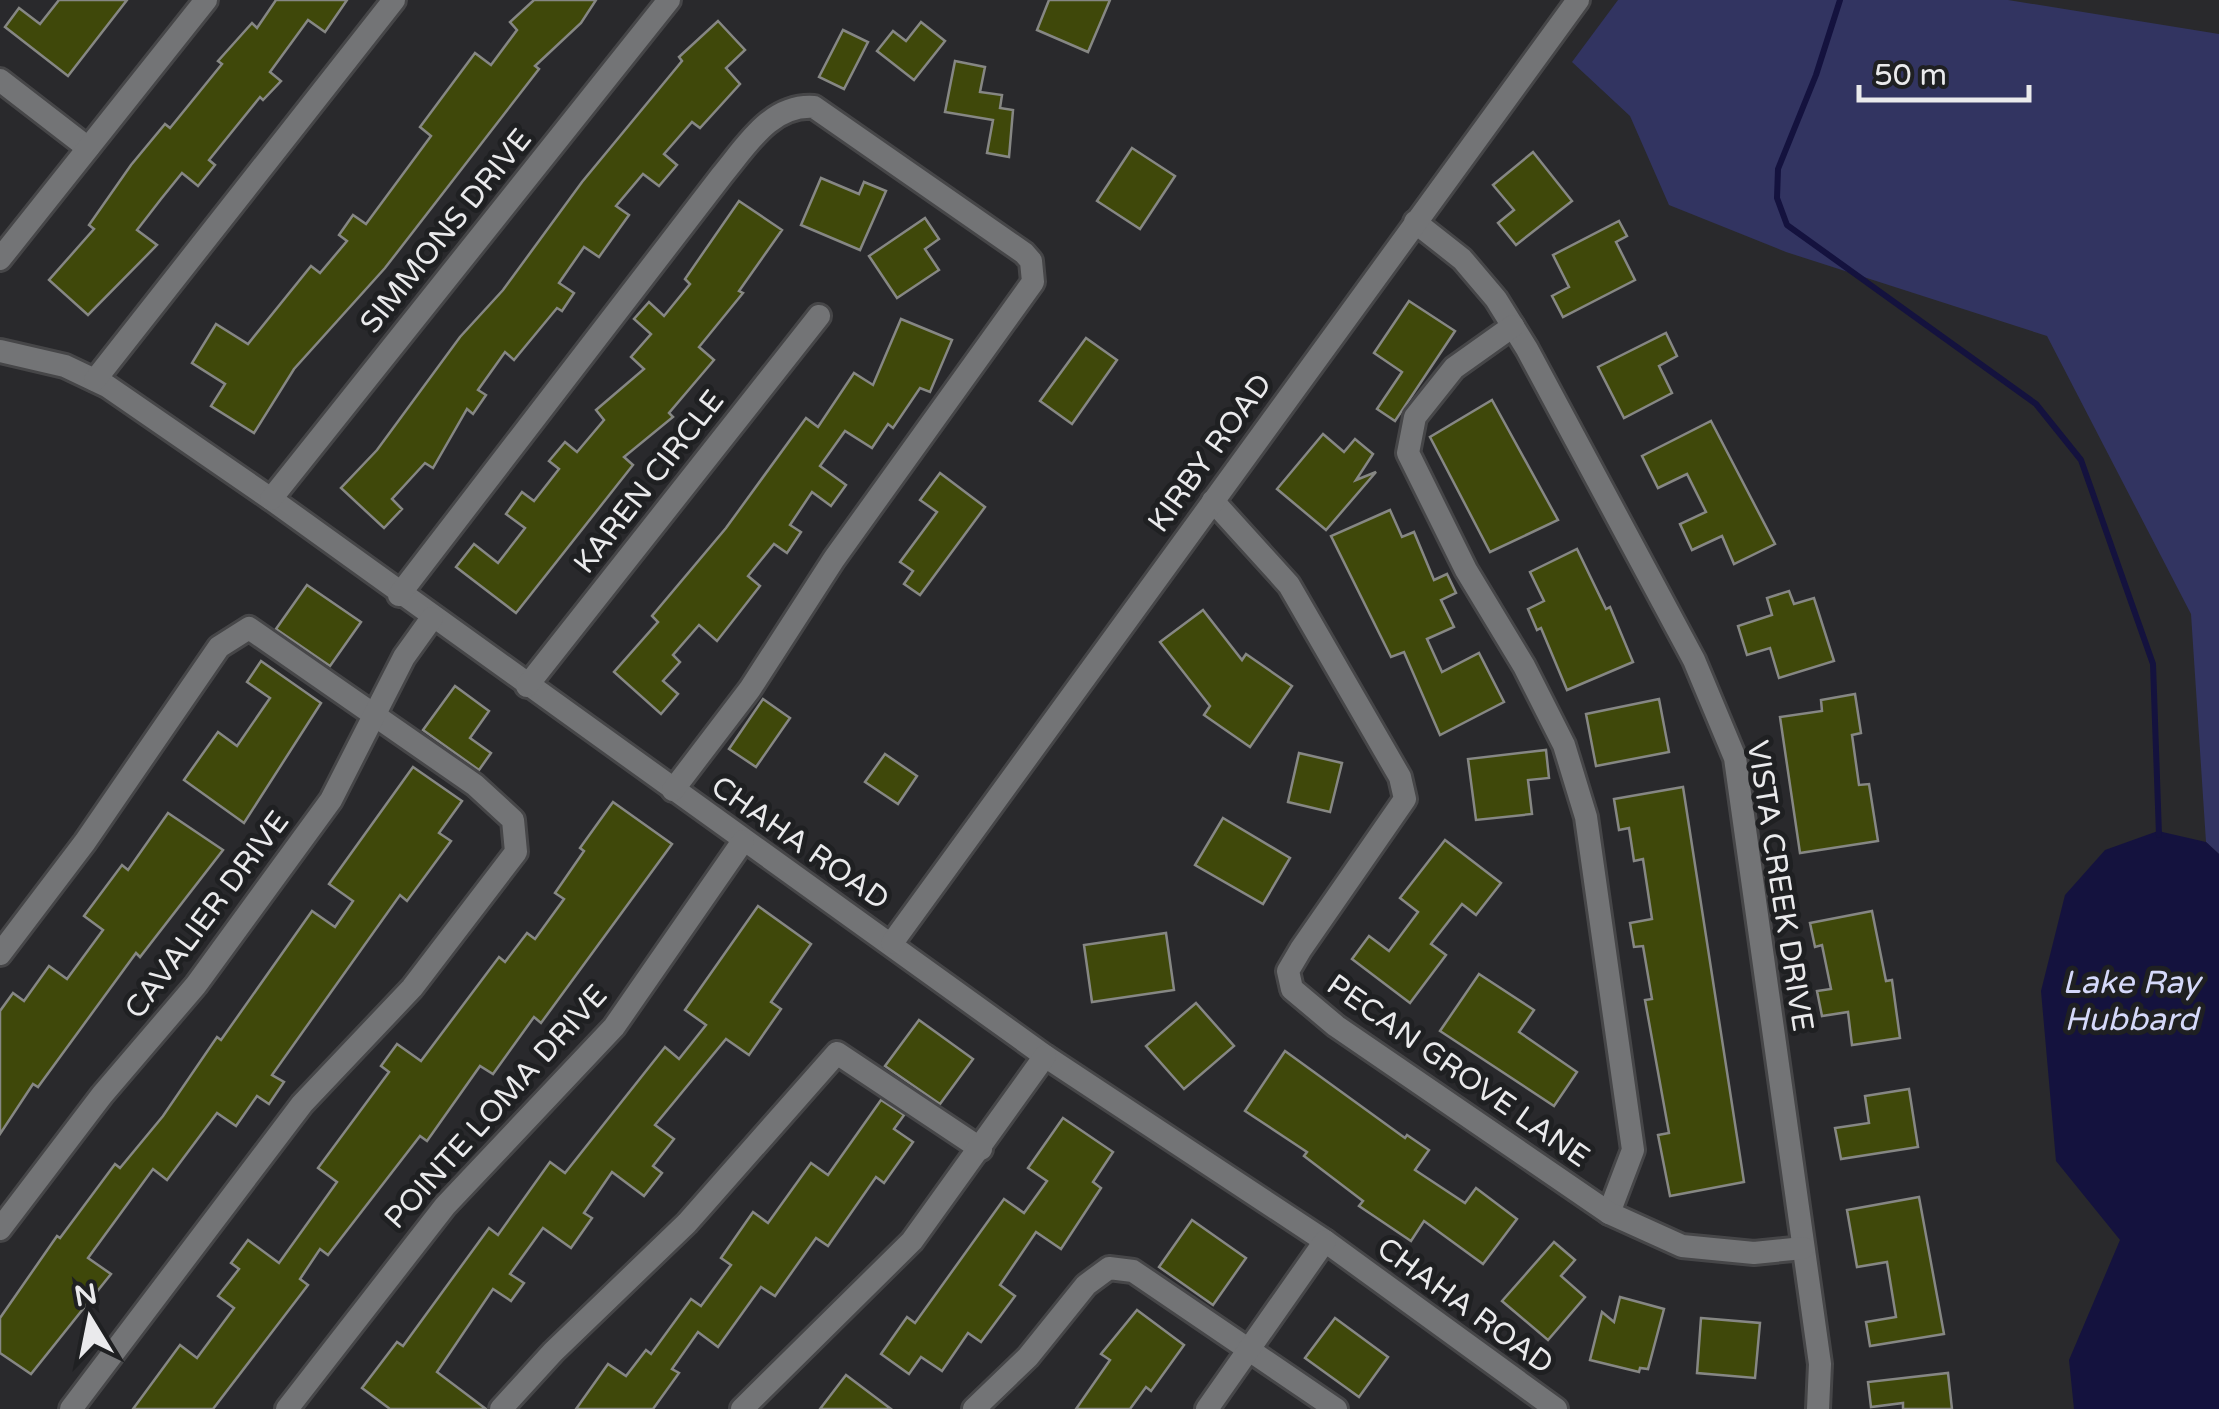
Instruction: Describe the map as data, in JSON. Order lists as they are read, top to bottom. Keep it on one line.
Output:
{"streets":{"street":["SIMMONS DRIVE","KIRBY ROAD","KAREN CIRCLE","CHAHA ROAD","VISTA CREEK DRIVE","CAVALIER DRIVE","PECAN GROVE LANE","POINTE LOMA DRIVE"]},"crossings":[["SIMMONS DRIVE","CHAHA ROAD"],["KIRBY ROAD","CHAHA ROAD"],["KIRBY ROAD","VISTA CREEK DRIVE"],["KIRBY ROAD","PECAN GROVE LANE"],["KAREN CIRCLE","CHAHA ROAD"],["CHAHA ROAD","CAVALIER DRIVE"],["CHAHA ROAD","POINTE LOMA DRIVE"],["VISTA CREEK DRIVE","PECAN GROVE LANE"]],"water":["Lake Ray Hubbard"],"scale_bar":"50 m","north":"top"}
